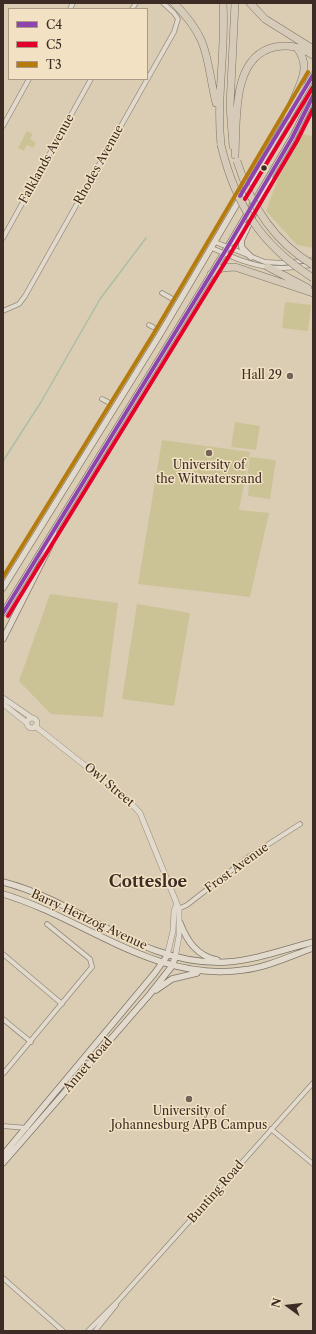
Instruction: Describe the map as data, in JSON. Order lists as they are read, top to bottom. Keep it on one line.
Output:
{"streets":{"main road":["Barry Hertzog Avenue","Annet Road"],"street":["Falklands Avenue","Rhodes Avenue","Owl Street","Frost Avenue","Bunting Road"]},"crossings":[["Owl Street","Frost Avenue"],["Owl Street","Barry Hertzog Avenue"],["Owl Street","Annet Road"],["Barry Hertzog Avenue","Annet Road"]],"districts":["Cottesloe"],"places":["Hall 29","University of the Witwatersrand","University of Johannesburg APB Campus"],"lines":["transit line T3","transit line C4","transit line C5"],"legend":["C4","C5","T3"],"north":"left"}
